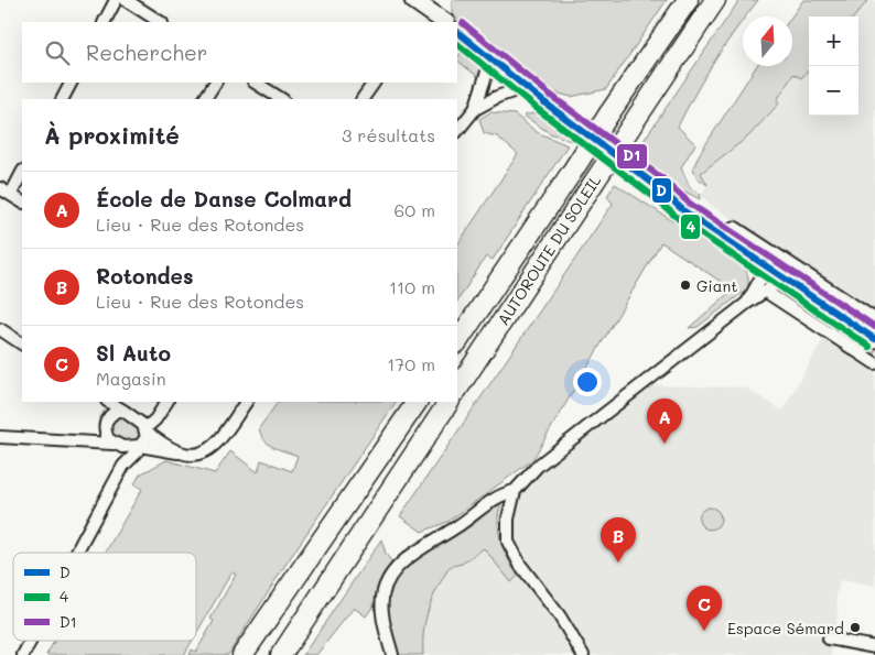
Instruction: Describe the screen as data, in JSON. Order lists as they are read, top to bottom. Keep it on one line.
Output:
{"streets":{"highway":["AUTOROUTE DU SOLEIL"]},"places":["Giant","Espace Sémard"],"lines":["transit line D1","transit line D","transit line 4"],"legend":["D","4","D1"],"north":"top","page":{"map_buttons":["+","−"],"search":"Rechercher","heading":["À proximité","3 résultats"],"list":[{"mark":"A","name":"École de Danse Colmard","note":"Lieu · Rue des Rotondes","value":"60 m"},{"mark":"B","name":"Rotondes","note":"Lieu · Rue des Rotondes","value":"110 m"},{"mark":"C","name":"Sl Auto","note":"Magasin","value":"170 m"}],"pins":["A","B","C"]}}
